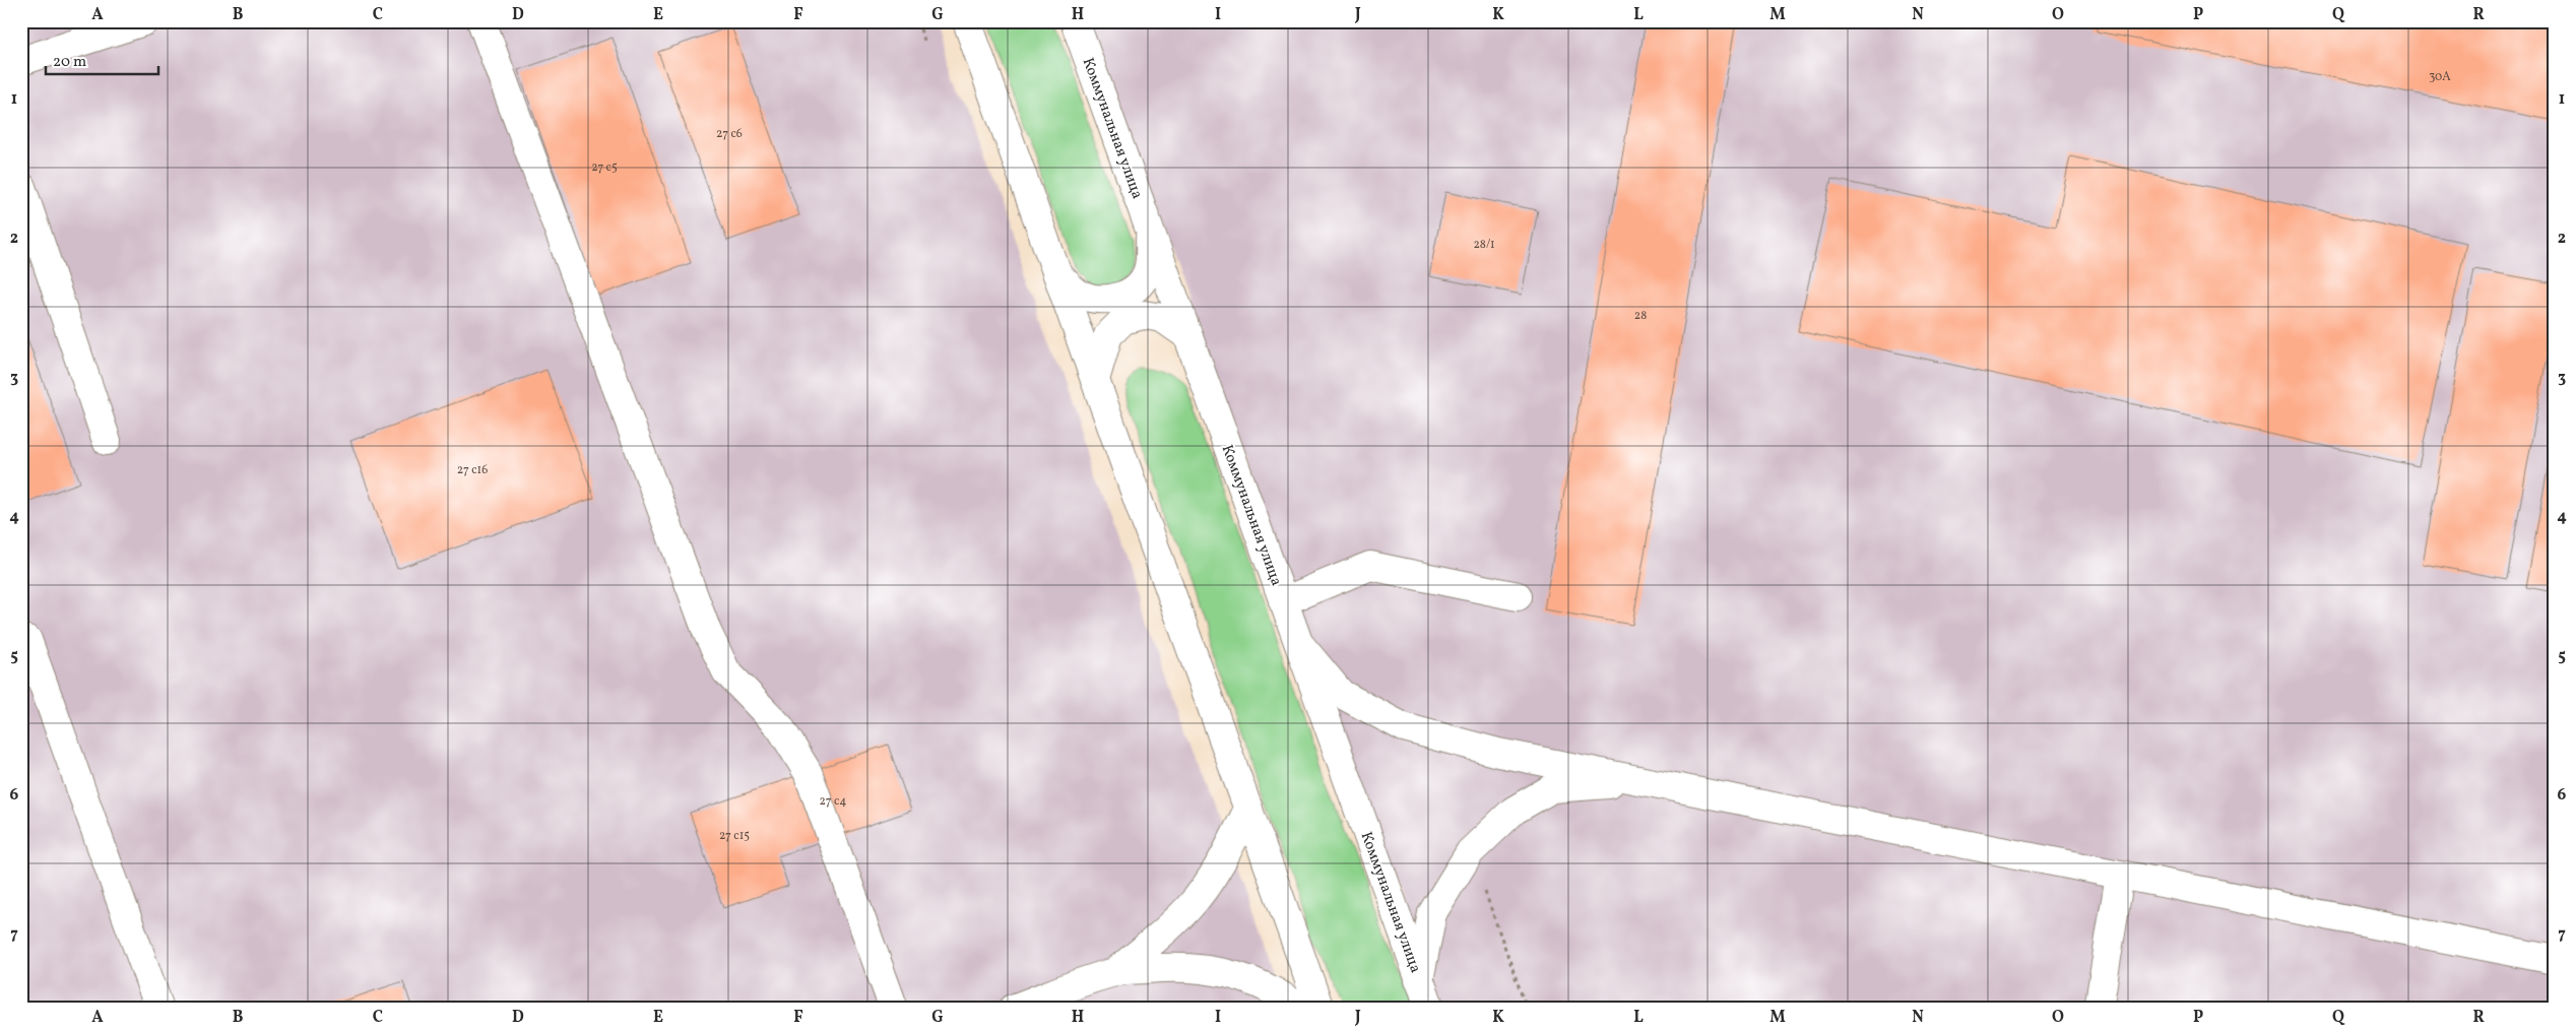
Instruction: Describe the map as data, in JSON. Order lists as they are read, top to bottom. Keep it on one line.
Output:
{"streets":{"main road":["Коммунальная улица"]},"house_numbers":["30А","27 c6","27 c5","28/1","28","27 c16","27 c4","27 c15"],"scale_bar":"20 m","grid":{"columns":["A","B","C","D","E","F","G","H","I","J","K","L","M","N","O","P","Q","R"],"rows":["1","2","3","4","5","6","7"]}}
